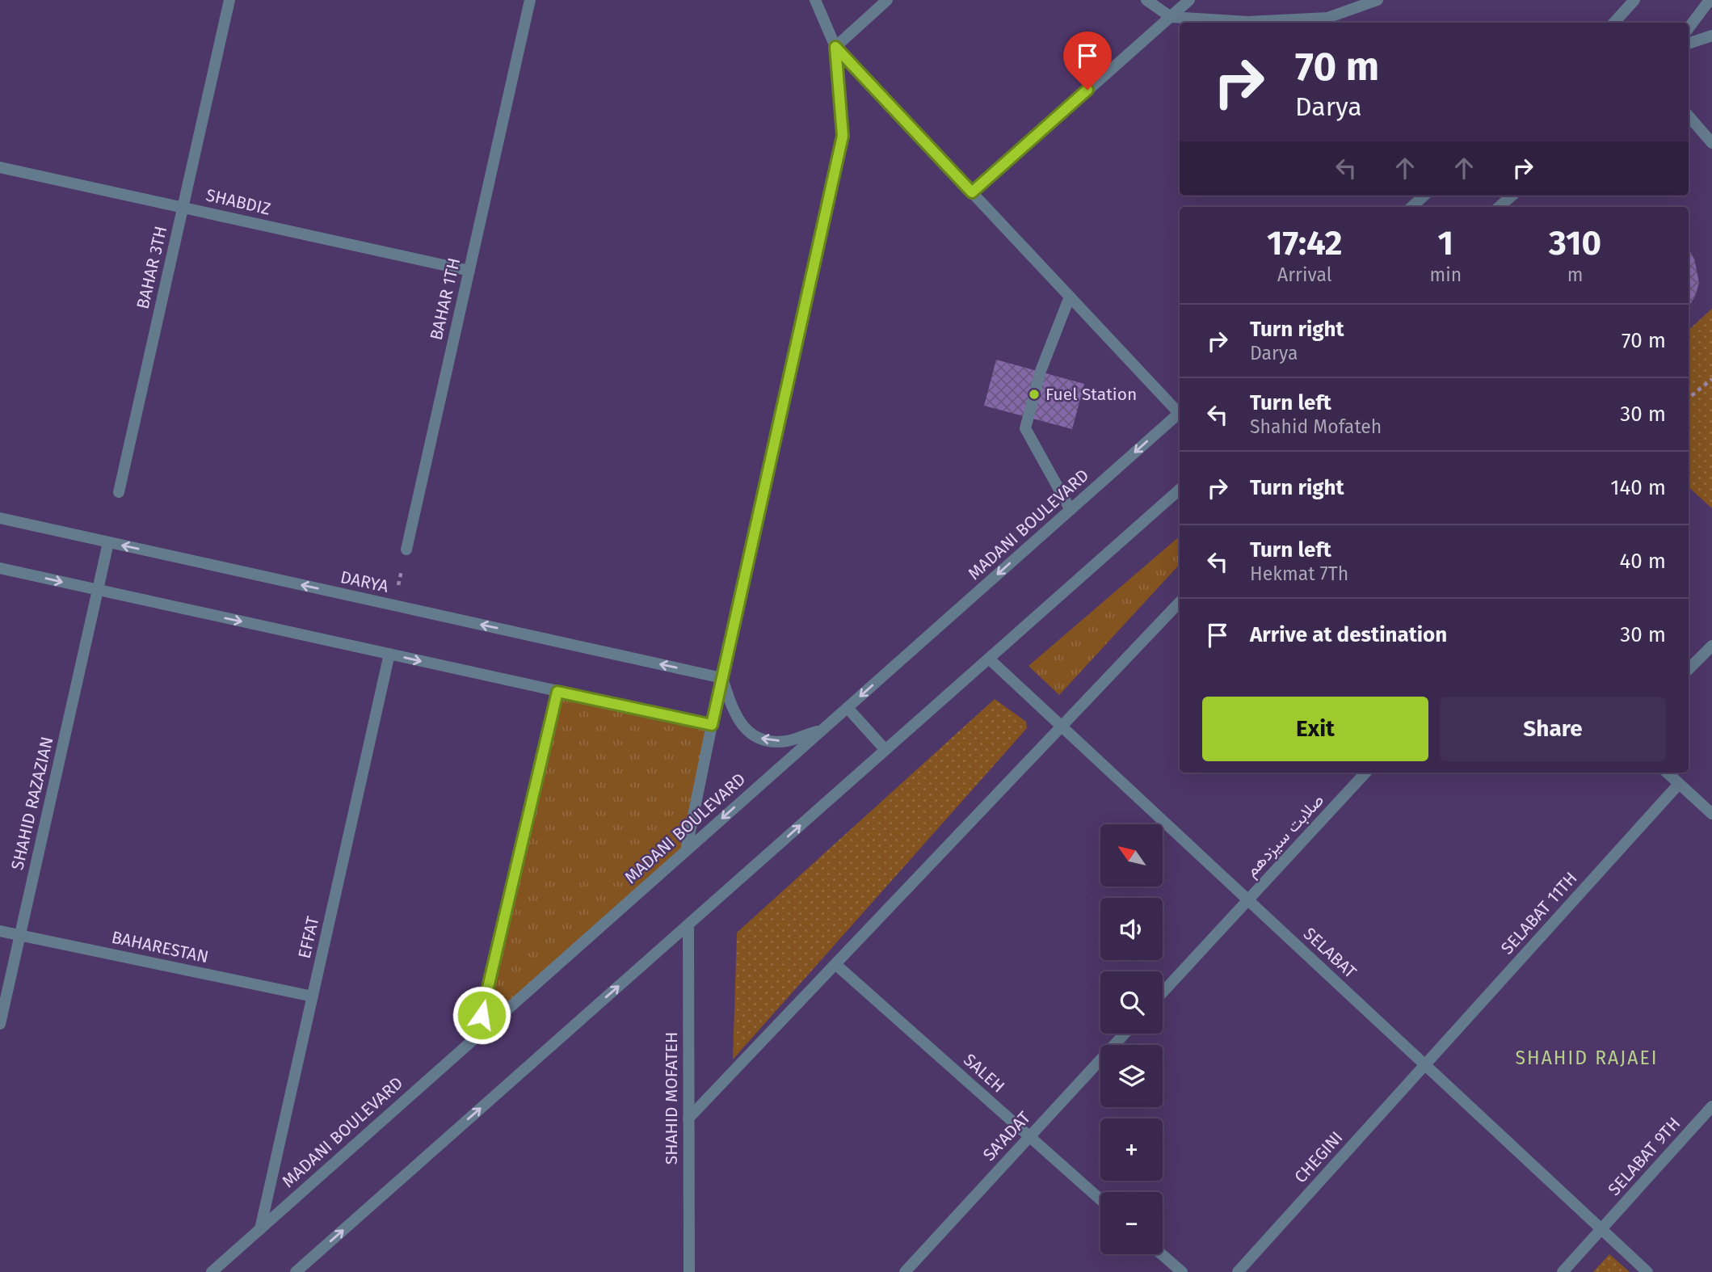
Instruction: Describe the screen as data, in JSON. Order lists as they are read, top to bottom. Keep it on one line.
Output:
{"streets":{"street":["SHABDIZ","BAHAR 3TH","BAHAR 1TH","MADANI BOULEVARD","DARYA","SHAHID RAZAZIAN","صلابت سیزدهم","SELABAT 11TH","EFFAT","BAHARESTAN","SELABAT","SALEH","SHAHID MOFATEH","SA'ADAT","SELABAT 9TH","CHEGINI"]},"crossings":[["SHABDIZ","BAHAR 3TH"],["SHABDIZ","BAHAR 1TH"],["MADANI BOULEVARD","EFFAT"],["DARYA","SHAHID RAZAZIAN"],["SHAHID RAZAZIAN","BAHARESTAN"],["صلابت سیزدهم","SELABAT"],["SELABAT 11TH","SELABAT"],["SELABAT 11TH","CHEGINI"],["EFFAT","BAHARESTAN"],["SELABAT","SELABAT 9TH"],["SELABAT","CHEGINI"],["SALEH","SA'ADAT"]],"districts":["SHAHID RAJAEI"],"places":["Fuel Station"],"north":"top left","page":{"turn":["70 m","Darya"],"eta":["17:42","Arrival","1","min","310","m"],"list":[{"name":"Turn right","note":"Darya","value":"70 m"},{"name":"Turn left","note":"Shahid Mofateh","value":"30 m"},{"name":"Turn right","value":"140 m"},{"name":"Turn left","note":"Hekmat 7Th","value":"40 m"},{"name":"Arrive at destination","value":"30 m"}],"buttons":["Exit","Share"],"map_buttons":["+","−"]}}
